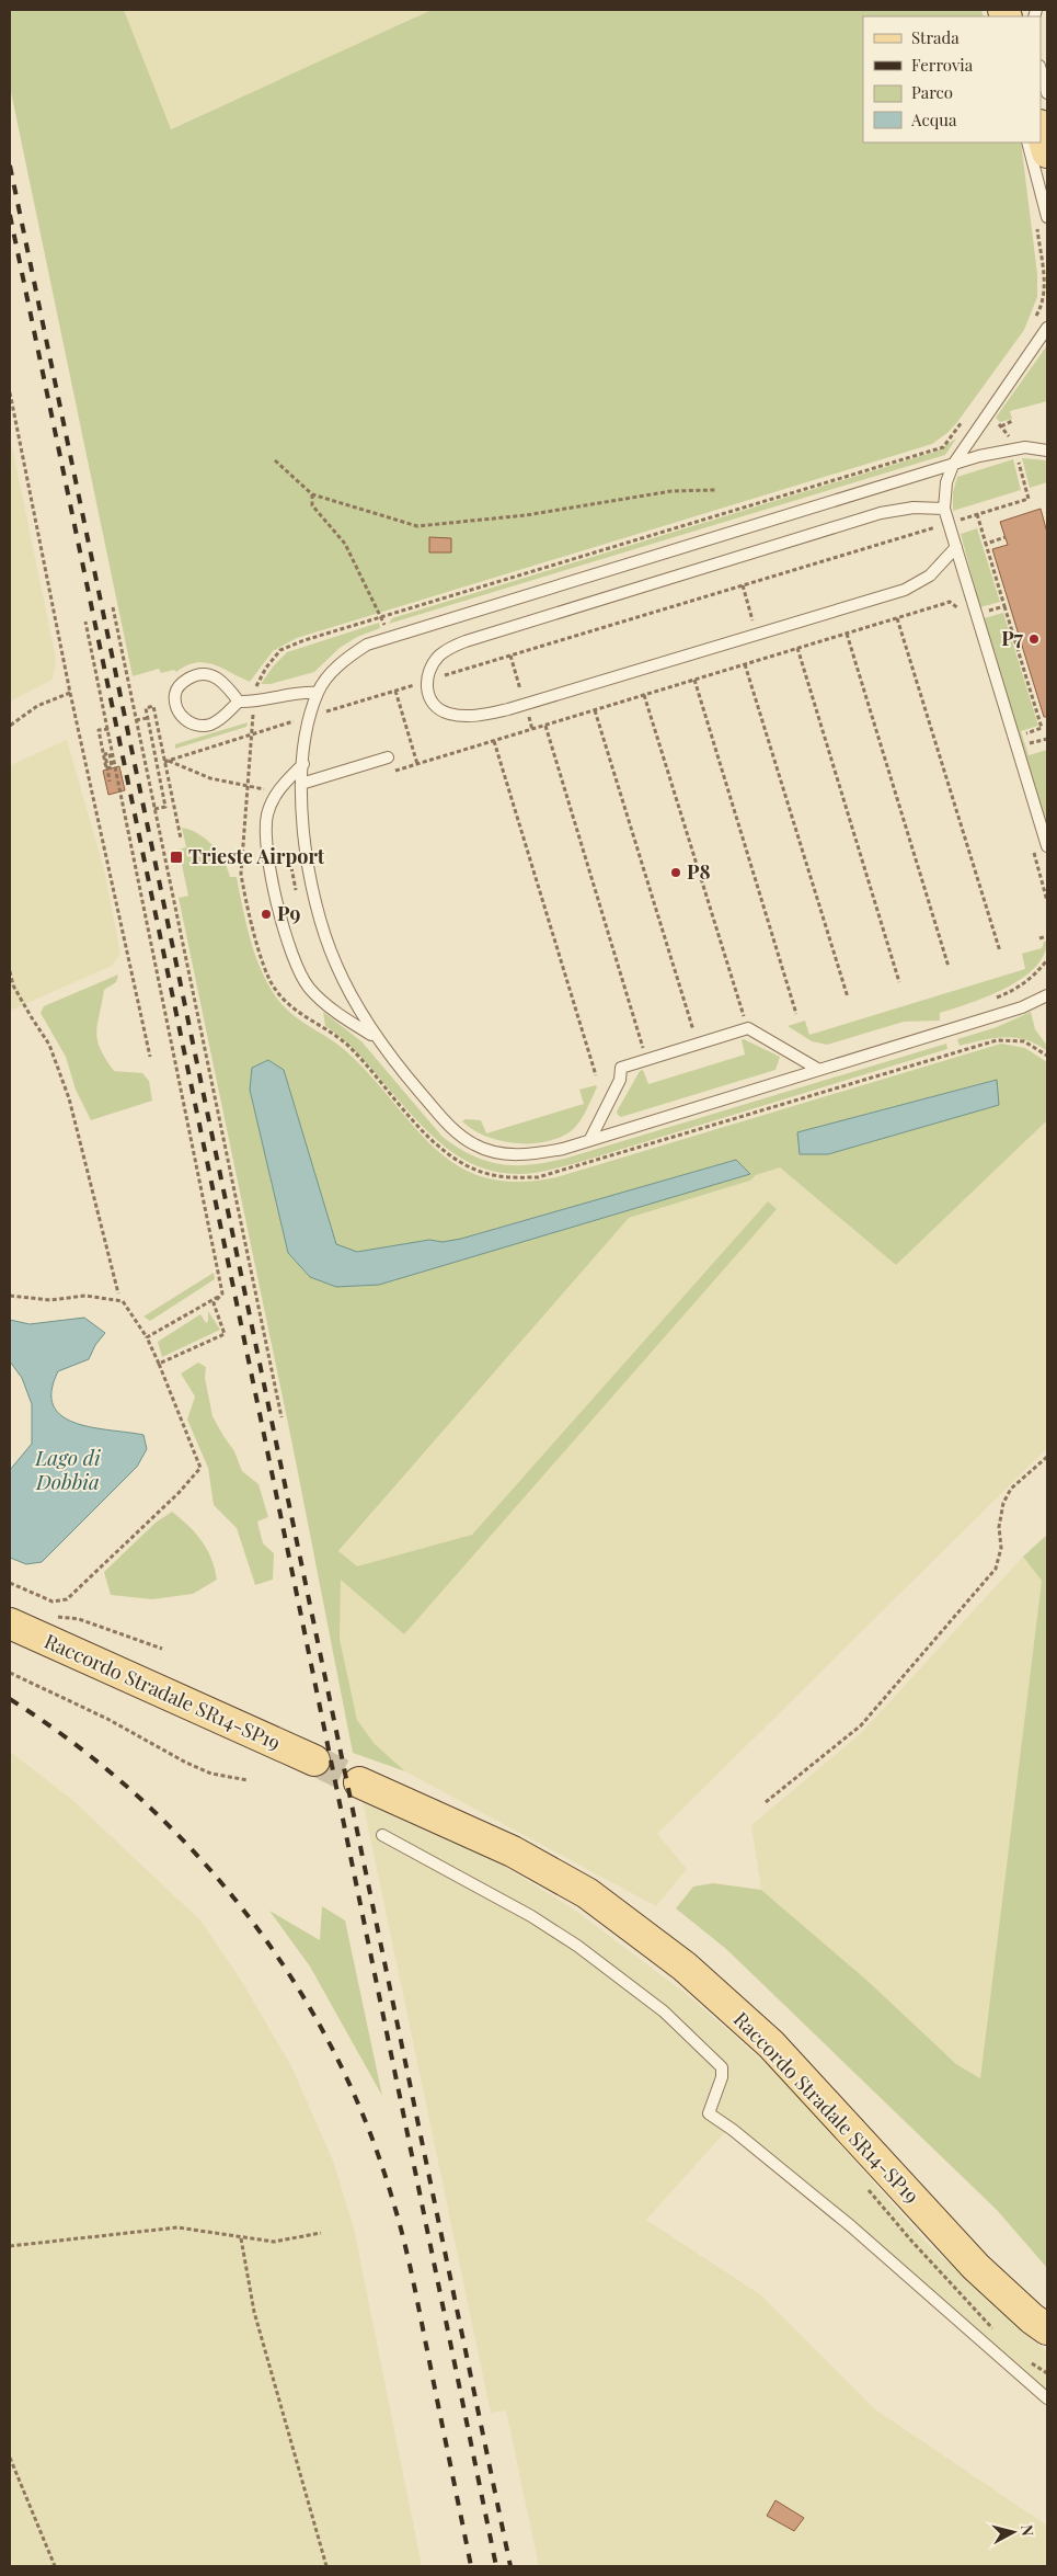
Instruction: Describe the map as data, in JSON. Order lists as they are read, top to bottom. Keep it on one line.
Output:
{"streets":{"main road":["Raccordo Stradale SR14-SP19"]},"water":["Lago di Dobbia"],"places":{"other":["P7","P8","P9"],"transit":["Trieste Airport"]},"legend":["Strada","Ferrovia","Parco","Acqua"],"north":"right"}
